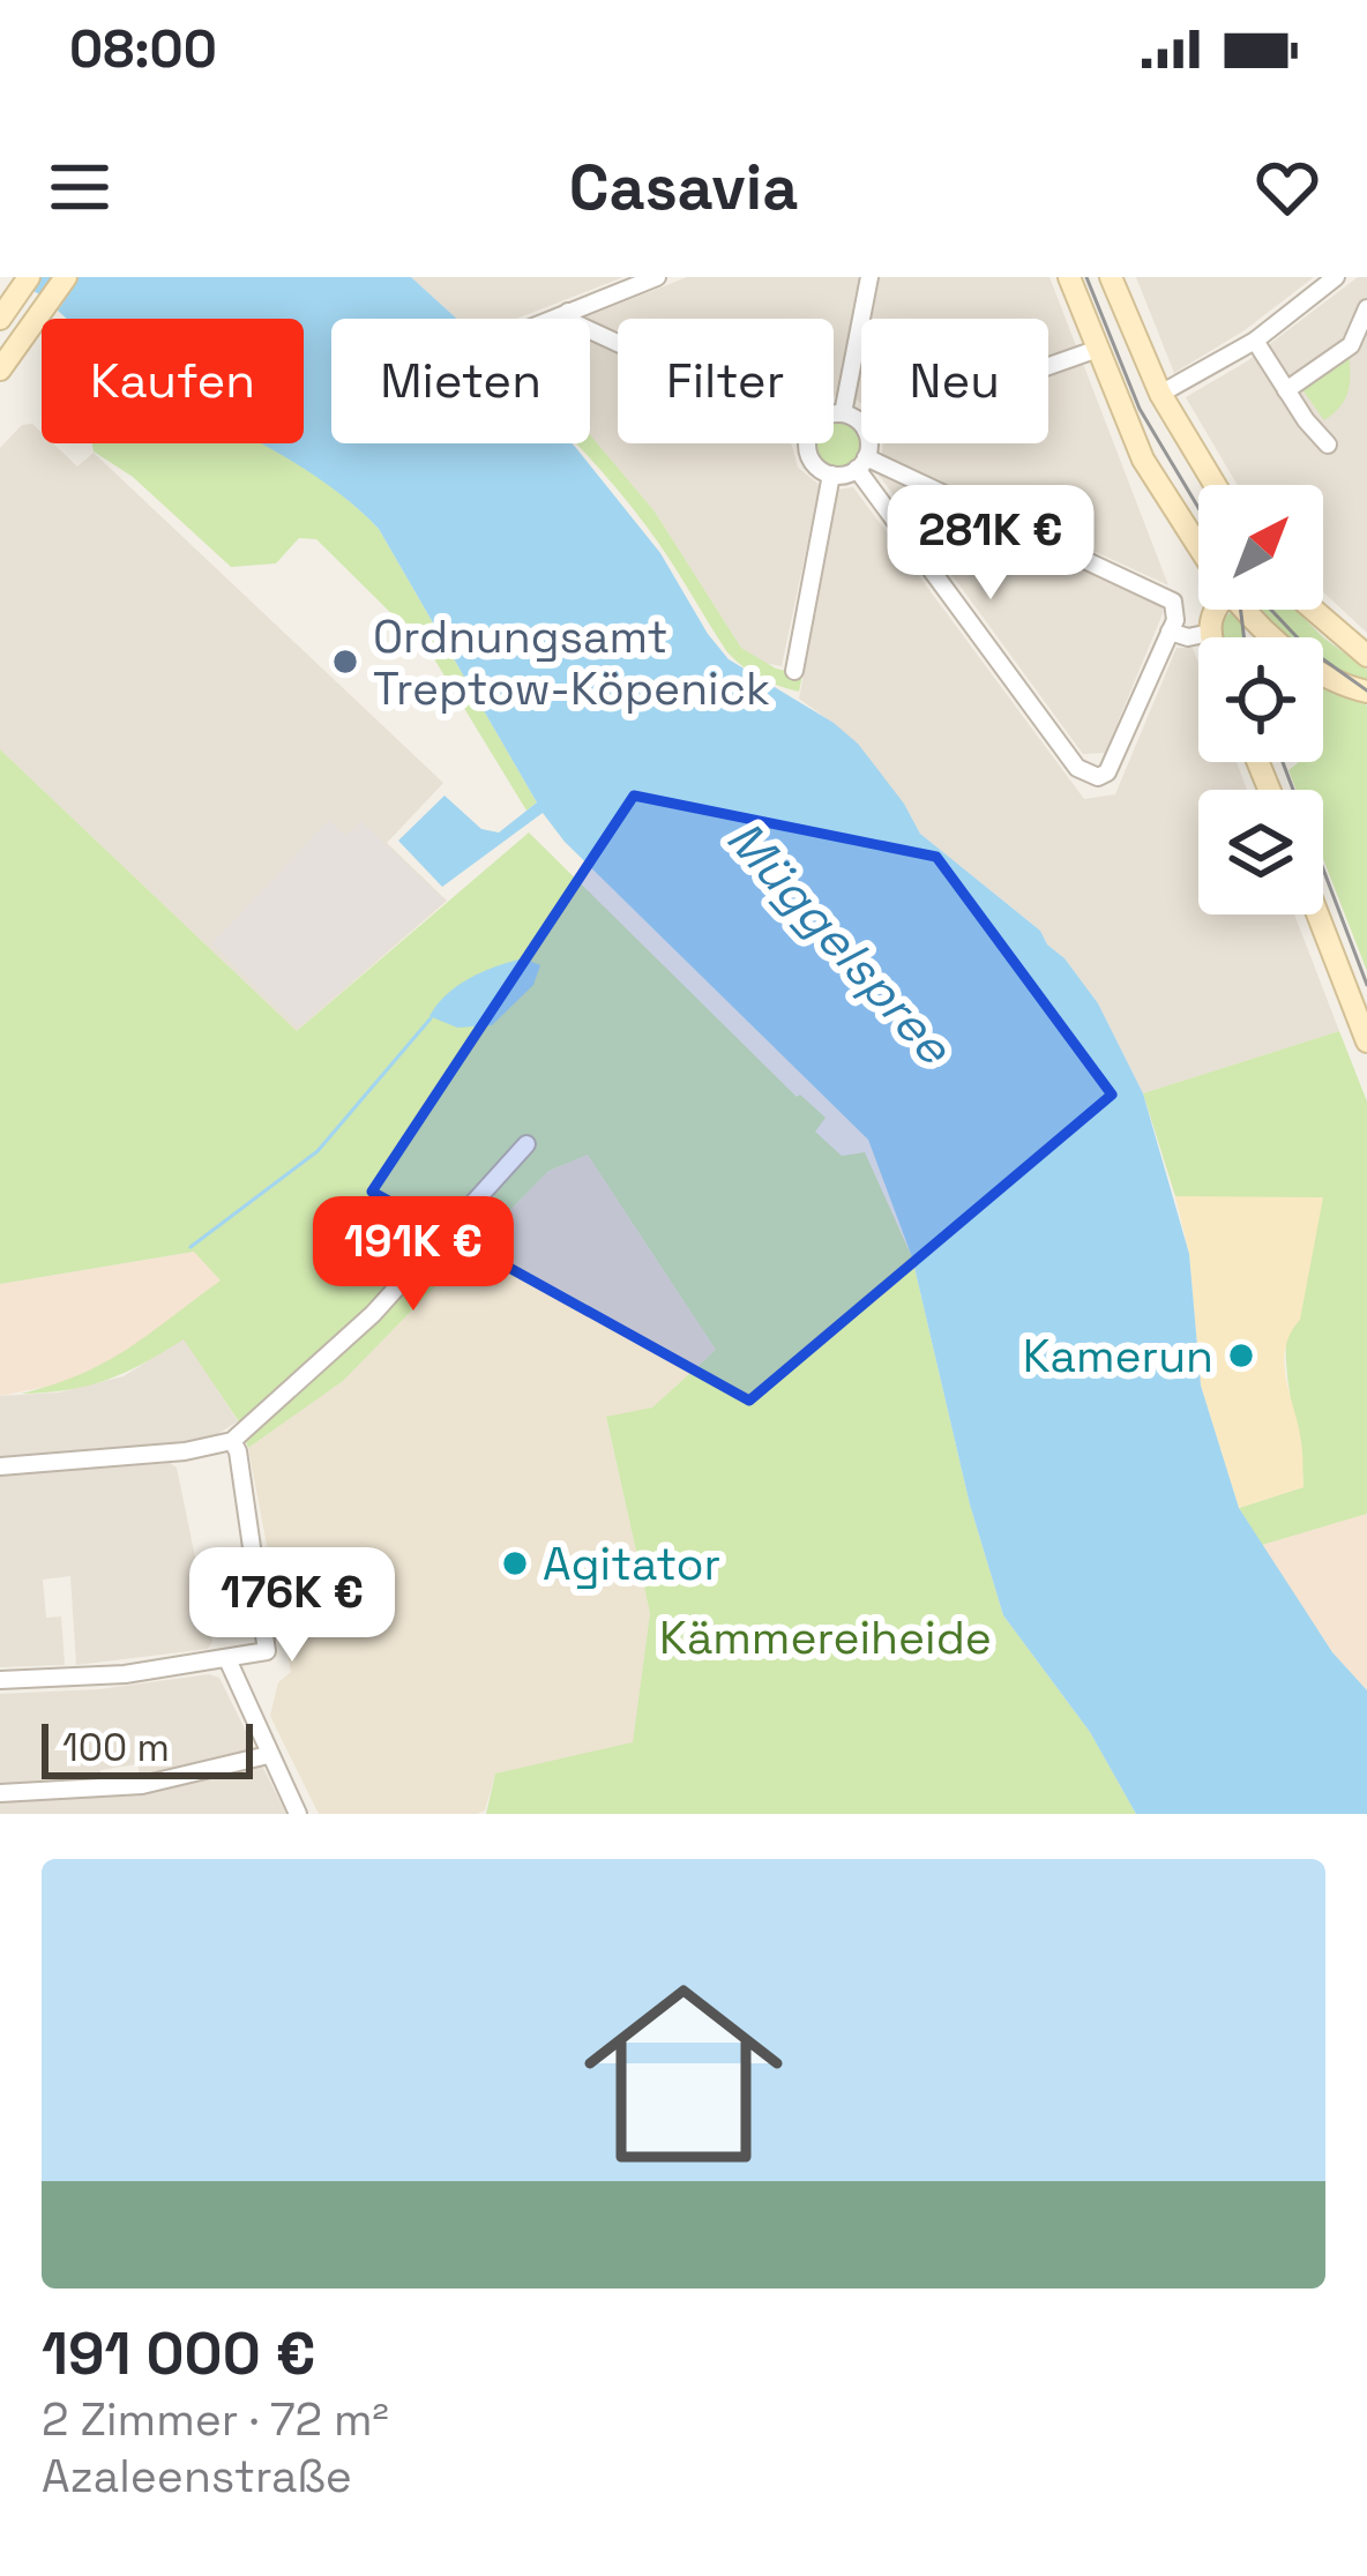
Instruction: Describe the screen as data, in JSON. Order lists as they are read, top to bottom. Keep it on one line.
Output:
{"water":["Müggelspree"],"parks":["Kämmereiheide"],"places":["Ordnungsamt Treptow-Köpenick","Kamerun","Agitator"],"scale_bar":"100 m","north":"top right","page":{"status":"08:00","header":"Casavia","chip":["Kaufen","Mieten","Filter","Neu"],"price":["281K €","191K €","176K €"],"scale":"100 m","list":[{"name":"191 000 €","note":"2 Zimmer · 72 m² · Azaleenstraße"}]}}
